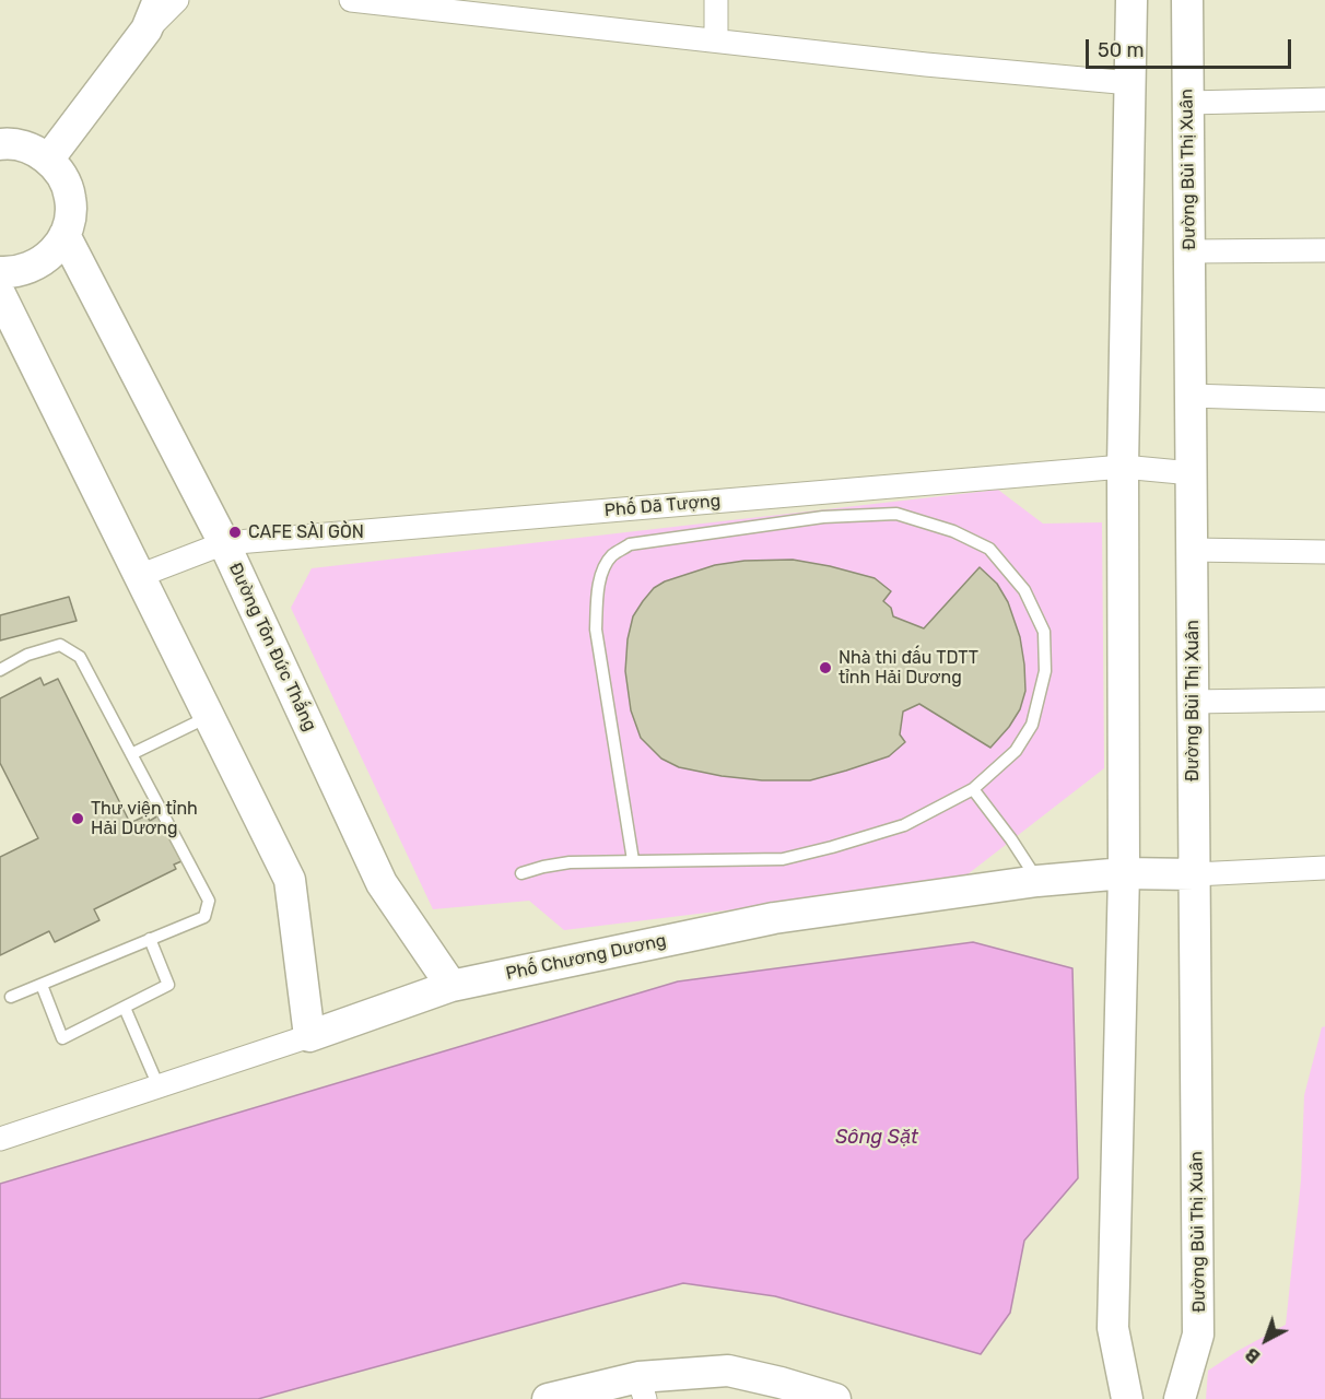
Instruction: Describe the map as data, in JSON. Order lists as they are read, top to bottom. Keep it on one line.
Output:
{"streets":{"street":["Đường Bùi Thị Xuân","Phố Dã Tượng","Đường Tôn Đức Thắng","Phố Chương Dương"]},"crossings":[["Đường Bùi Thị Xuân","Phố Dã Tượng"],["Đường Bùi Thị Xuân","Phố Chương Dương"],["Phố Dã Tượng","Đường Tôn Đức Thắng"],["Đường Tôn Đức Thắng","Phố Chương Dương"]],"water":["Sông Sặt"],"places":["CAFE SÀI GÒN","Nhà thi đấu TDTT tỉnh Hải Dương","Thư viện tỉnh Hải Dương"],"scale_bar":"50 m","north":"bottom left"}
